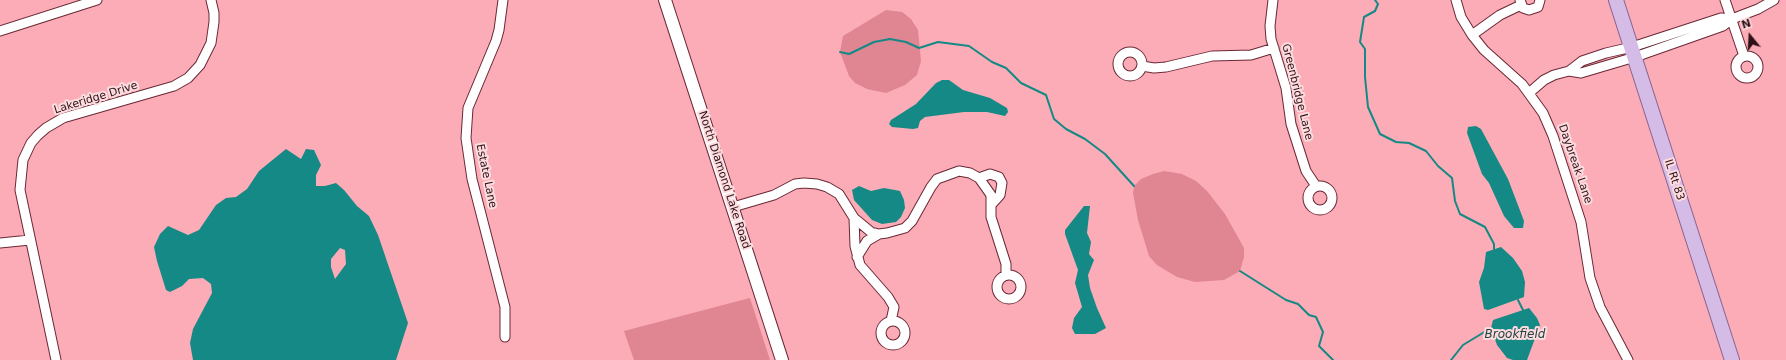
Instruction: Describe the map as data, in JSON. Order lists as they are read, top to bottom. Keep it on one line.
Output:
{"streets":{"main road":["IL Rt 83"],"street":["Greenbridge Lane","Lakeridge Drive","Daybreak Lane","Estate Lane","North Diamond Lake Road"]},"water":["Brookfield"],"north":"top"}
